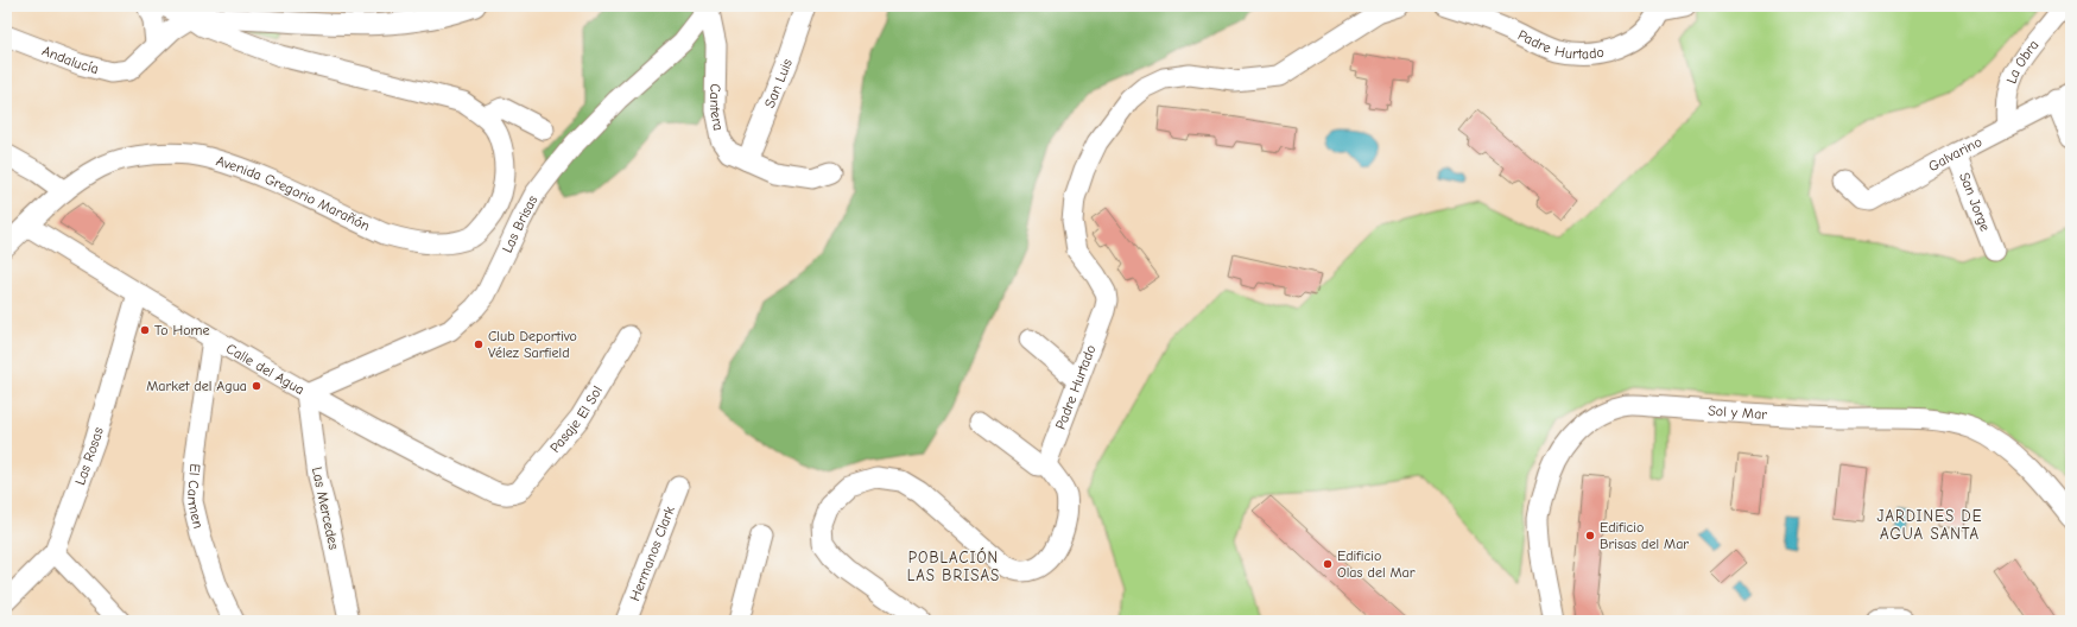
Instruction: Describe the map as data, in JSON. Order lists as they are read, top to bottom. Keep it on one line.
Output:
{"streets":{"street":["Padre Hurtado","Andalucía","La Obra","San Luis","Cantera","Galvarino","Avenida Gregorio Marañón","San Jorge","Las Brisas","Calle del Agua","Sol y Mar","Pasaje El Sol","Las Rosas","El Carmen","Las Mercedes","Hermanos Clark"]},"crossings":[["Andalucía","Avenida Gregorio Marañón"],["La Obra","Galvarino"],["San Luis","Cantera"],["Cantera","Las Brisas"],["Galvarino","San Jorge"],["Avenida Gregorio Marañón","Calle del Agua"],["Las Brisas","Calle del Agua"],["Las Brisas","Las Mercedes"],["Calle del Agua","Pasaje El Sol"],["Calle del Agua","Las Rosas"],["Calle del Agua","El Carmen"],["Calle del Agua","Las Mercedes"]],"districts":["JARDINES DE AGUA SANTA","POBLACIÓN LAS BRISAS"],"places":["To Home","Club Deportivo Vélez Sarfield","Market del Agua","Edificio Brisas del Mar","Edificio Olas del Mar"]}
